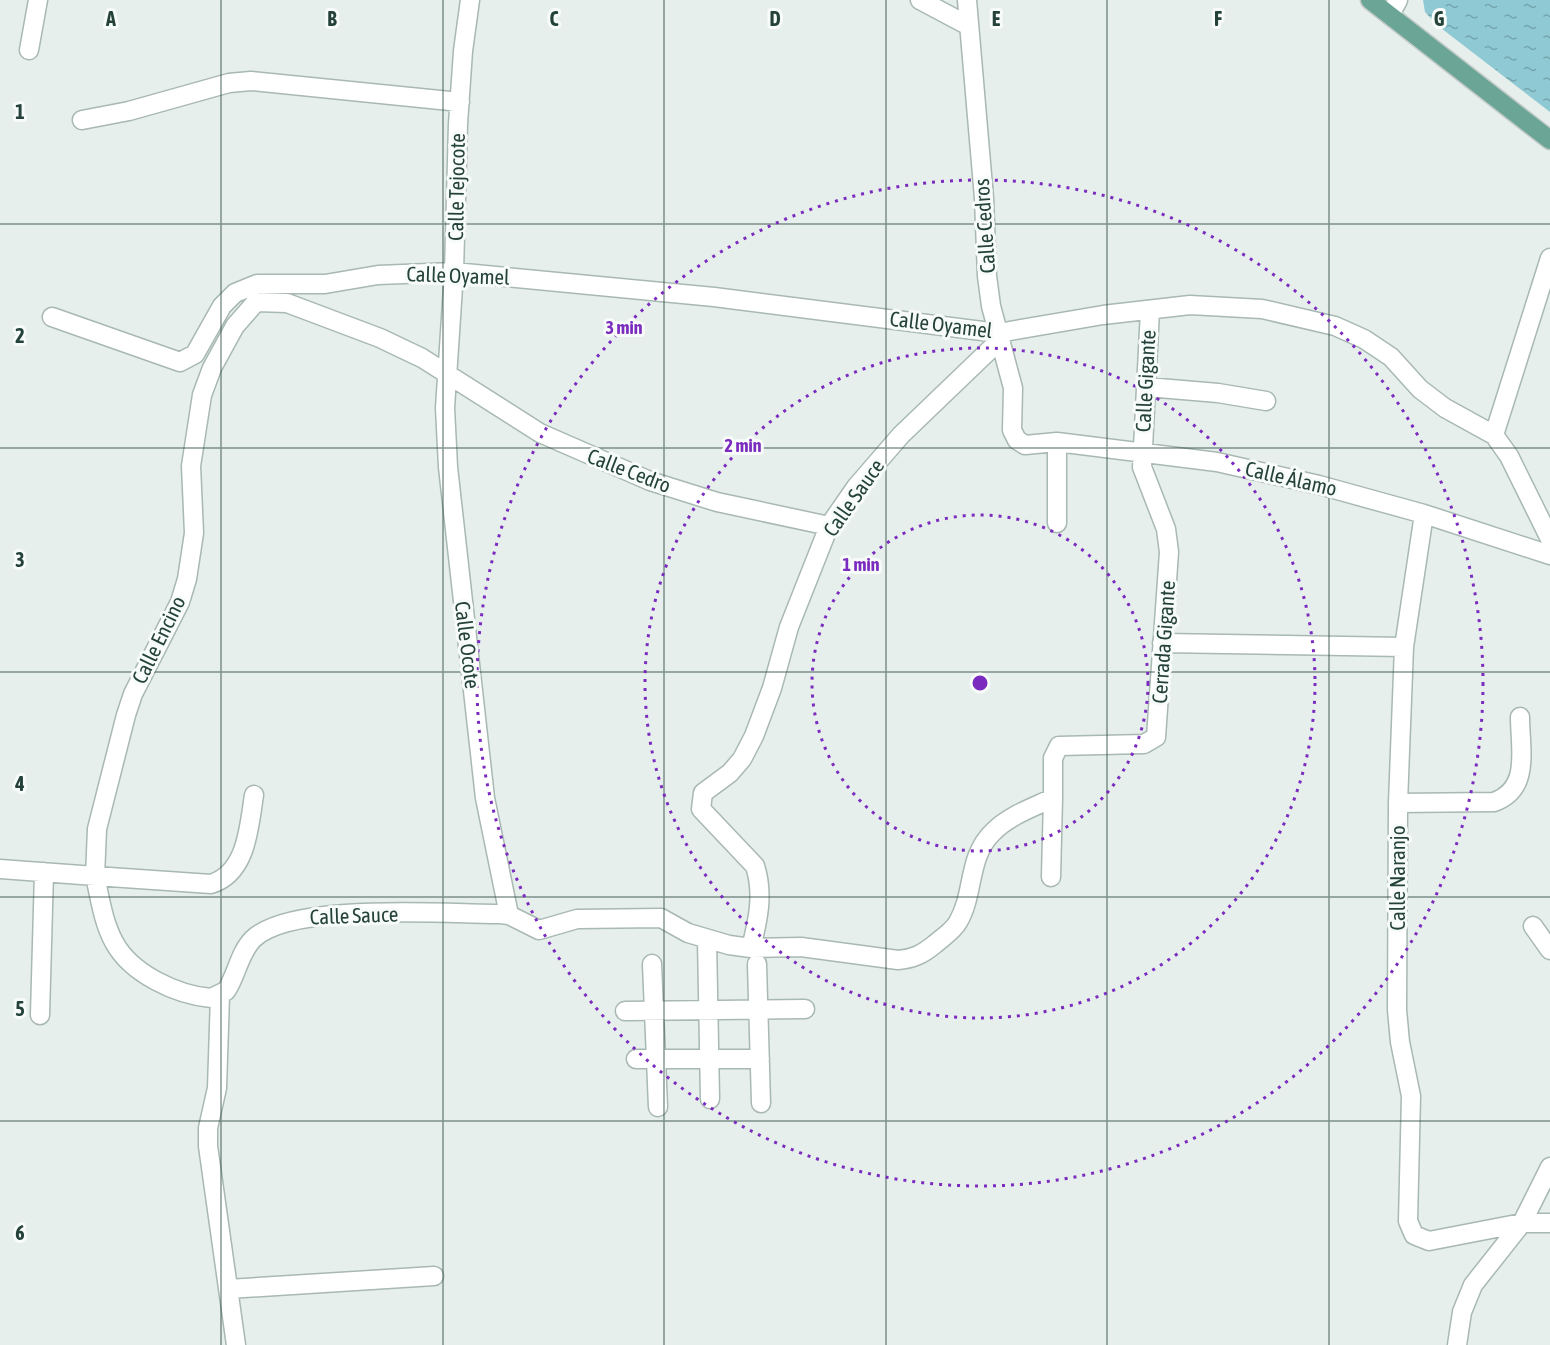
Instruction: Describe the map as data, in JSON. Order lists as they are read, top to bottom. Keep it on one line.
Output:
{"streets":{"street":["Calle Tejocote","Calle Cedros","Calle Oyamel","Calle Gigante","Calle Cedro","Calle Álamo","Calle Sauce","Calle Encino","Cerrada Gigante","Calle Ocote","Calle Naranjo"]},"crossings":[["Calle Tejocote","Calle Oyamel"],["Calle Tejocote","Calle Cedro"],["Calle Tejocote","Calle Ocote"],["Calle Cedros","Calle Oyamel"],["Calle Cedros","Calle Álamo"],["Calle Cedros","Calle Sauce"],["Calle Oyamel","Calle Gigante"],["Calle Oyamel","Calle Sauce"],["Calle Gigante","Calle Álamo"],["Calle Gigante","Cerrada Gigante"],["Calle Cedro","Calle Sauce"],["Calle Cedro","Calle Encino"],["Calle Cedro","Calle Ocote"],["Calle Álamo","Cerrada Gigante"],["Calle Álamo","Calle Naranjo"],["Calle Sauce","Cerrada Gigante"],["Calle Sauce","Calle Ocote"]],"grid":{"columns":["A","B","C","D","E","F","G"],"rows":["1","2","3","4","5","6"]},"rings":["3 min","2 min","1 min"]}
